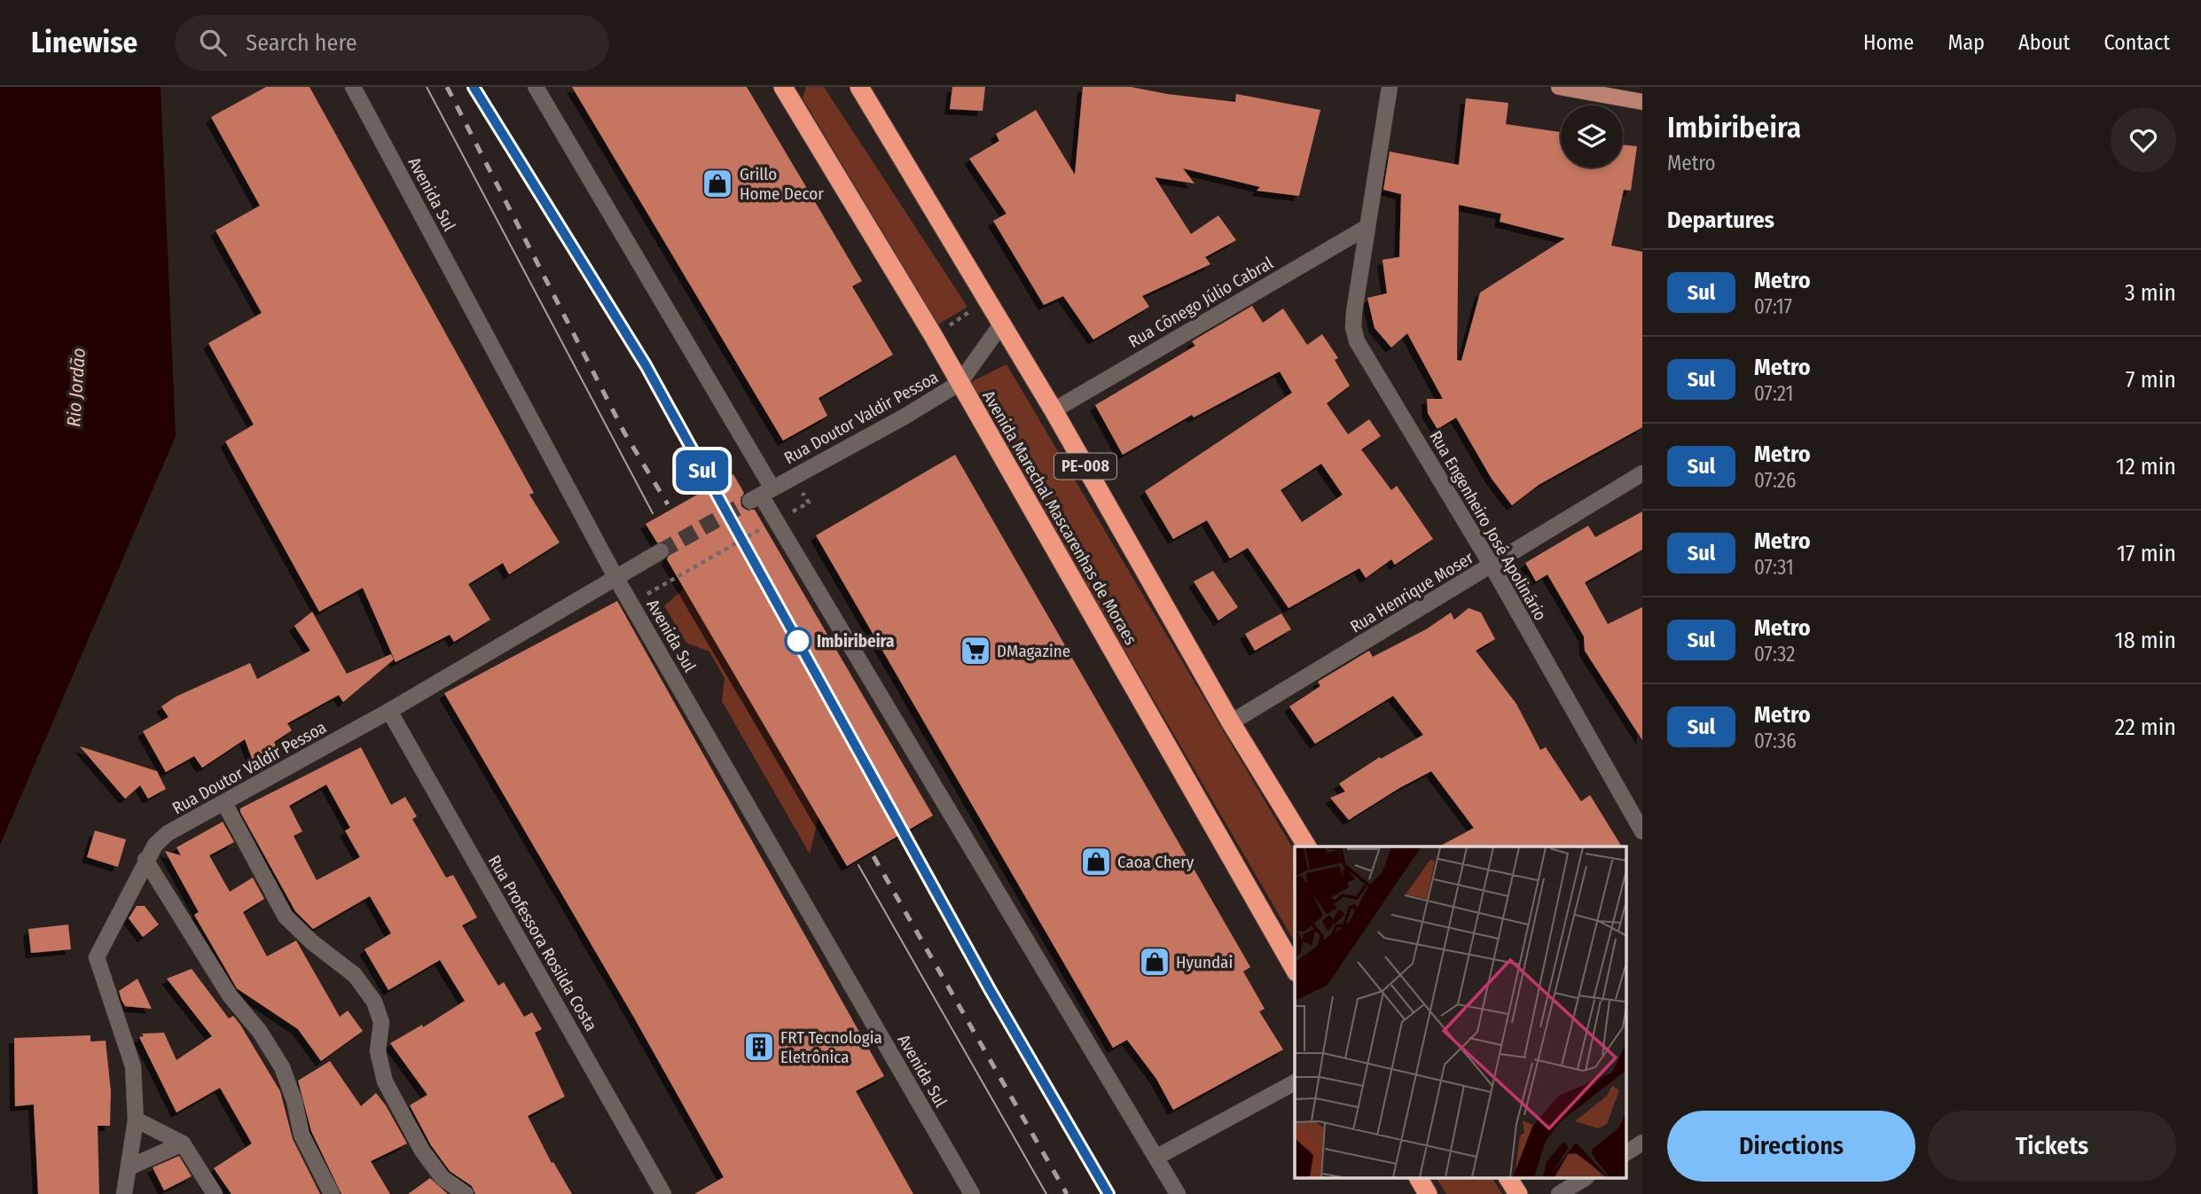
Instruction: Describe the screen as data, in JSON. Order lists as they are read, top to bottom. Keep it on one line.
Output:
{"streets":{"highway":["PE-008","Avenida Marechal Mascarenhas de Moraes"],"street":["Avenida Sul","Rua Cônego Júlio Cabral","Rua Doutor Valdir Pessoa","Rua Engenheiro José Apolinário","Rua Henrique Moser","Rua Professora Rosilda Costa"]},"crossings":[["Avenida Sul","Rua Doutor Valdir Pessoa"],["Rua Cônego Júlio Cabral","PE-008"],["Rua Cônego Júlio Cabral","Rua Engenheiro José Apolinário"],["Rua Doutor Valdir Pessoa","PE-008"],["Rua Doutor Valdir Pessoa","Avenida Marechal Mascarenhas de Moraes"],["Rua Doutor Valdir Pessoa","Rua Professora Rosilda Costa"],["PE-008","Rua Henrique Moser"],["Rua Engenheiro José Apolinário","Rua Henrique Moser"]],"water":["Rio Jordão"],"places":{"shop":["Grillo Home Decor","Caoa Chery","Hyundai"],"other":["Imbiribeira"],"supermarket":["DMagazine"],"building":["FRT Tecnologia Eletrônica"]},"lines":["metro line Sul"],"page":{"header":"Linewise","search":"Search here","nav":["Home","Map","About","Contact"],"on_map":"Sul","heading":[["Imbiribeira","Metro"],"Departures"],"list":[{"mark":"Sul","name":"Metro","note":"07:17","value":"3 min"},{"mark":"Sul","name":"Metro","note":"07:21","value":"7 min"},{"mark":"Sul","name":"Metro","note":"07:26","value":"12 min"},{"mark":"Sul","name":"Metro","note":"07:31","value":"17 min"},{"mark":"Sul","name":"Metro","note":"07:32","value":"18 min"},{"mark":"Sul","name":"Metro","note":"07:36","value":"22 min"}],"buttons":["Directions","Tickets"]}}
